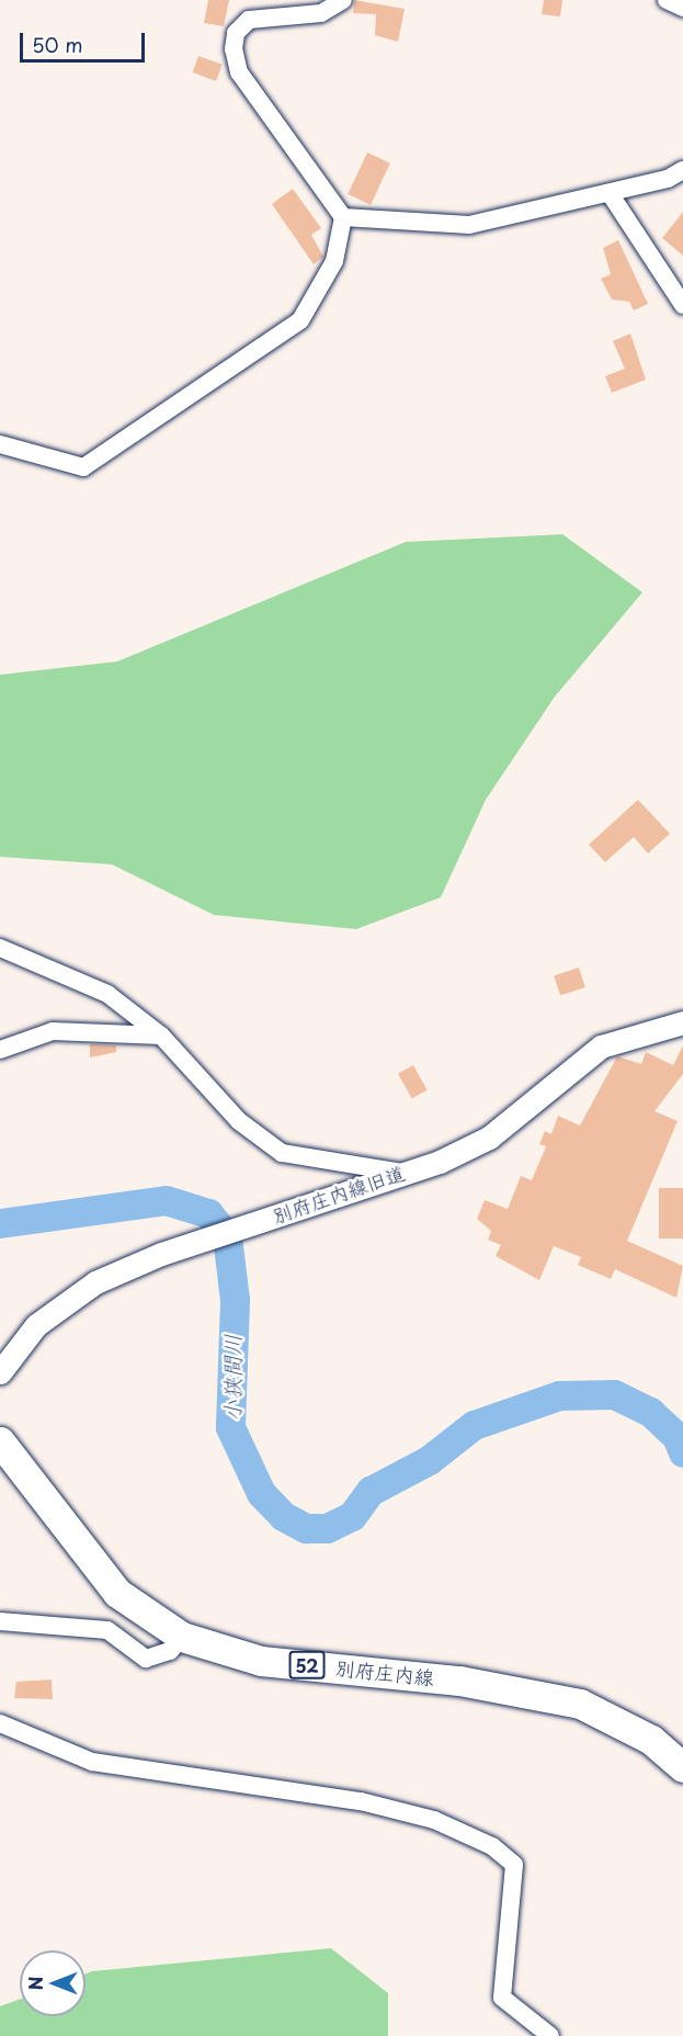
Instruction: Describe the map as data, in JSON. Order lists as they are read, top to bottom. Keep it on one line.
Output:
{"streets":{"main road":["52","別府庄内線"],"street":["別府庄内線旧道"]},"water":["小狭間川"],"scale_bar":"50 m","north":"left"}
